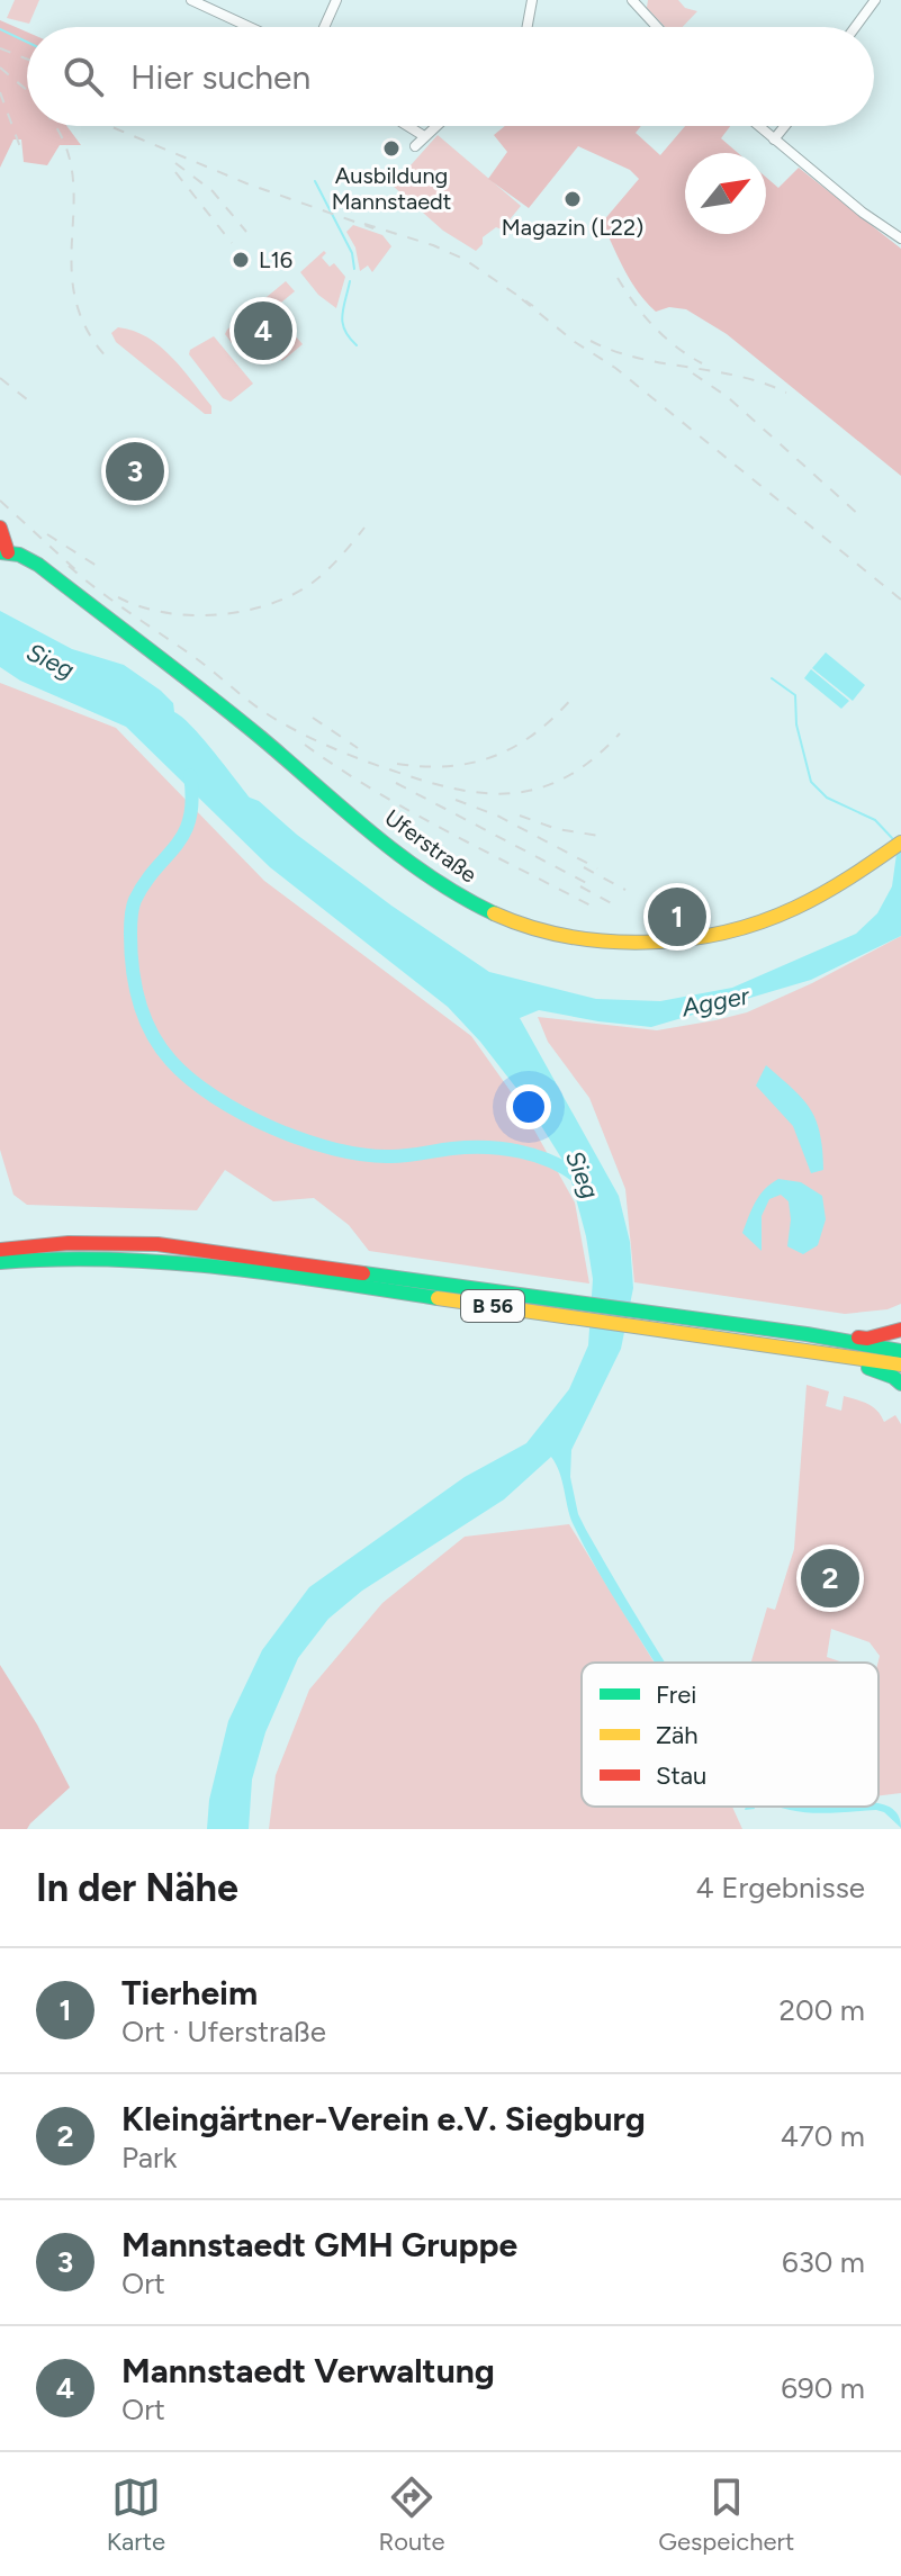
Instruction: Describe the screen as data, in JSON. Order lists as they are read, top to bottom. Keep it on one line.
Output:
{"streets":{"main road":["Uferstraße","B 56"]},"water":["Sieg","Agger"],"places":["Ausbildung Mannstaedt","Magazin (L22)","L16"],"legend":["Frei","Zäh","Stau"],"north":"top right","page":{"search":"Hier suchen","pins":["4","3","1","2"],"heading":["In der Nähe","4 Ergebnisse"],"list":[{"mark":"1","name":"Tierheim","note":"Ort · Uferstraße","value":"200 m"},{"mark":"2","name":"Kleingärtner-Verein e.V. Siegburg","note":"Park","value":"470 m"},{"mark":"3","name":"Mannstaedt GMH Gruppe","note":"Ort","value":"630 m"},{"mark":"4","name":"Mannstaedt Verwaltung","note":"Ort","value":"690 m"}],"nav":["Karte","Route","Gespeichert"]}}
